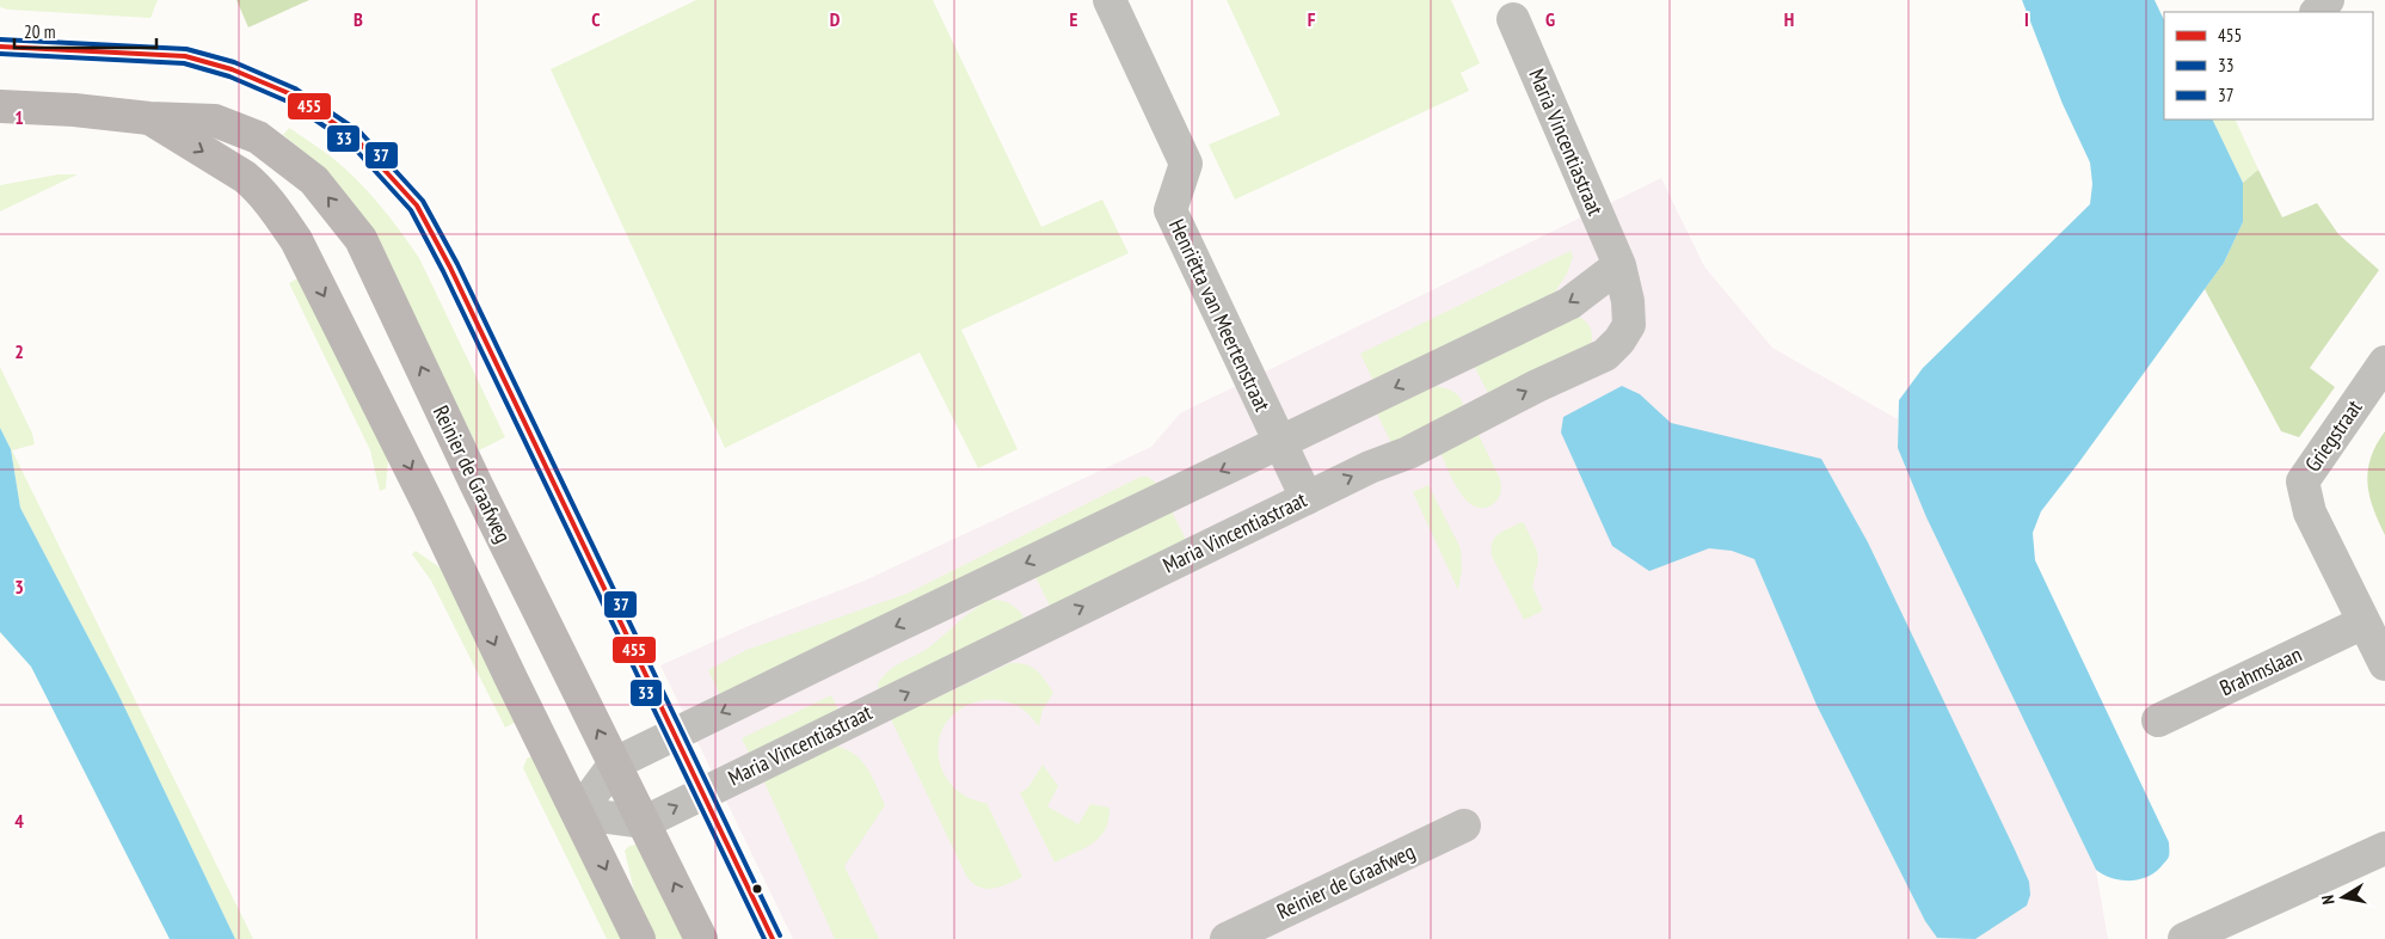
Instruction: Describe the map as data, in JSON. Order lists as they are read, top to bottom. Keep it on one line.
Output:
{"streets":{"main road":["Reinier de Graafweg"],"street":["Maria Vincentiastraat","Henriëtta van Meertenstraat","Griegstraat","Brahmslaan"]},"crossings":[["Maria Vincentiastraat","Henriëtta van Meertenstraat"],["Maria Vincentiastraat","Reinier de Graafweg"],["Griegstraat","Brahmslaan"]],"lines":["transit line 37","transit line 455","transit line 33"],"legend":["455","33","37"],"scale_bar":"20 m","north":"left","grid":{"columns":["B","C","D","E","F","G","H","I"],"rows":["1","2","3","4"]}}
